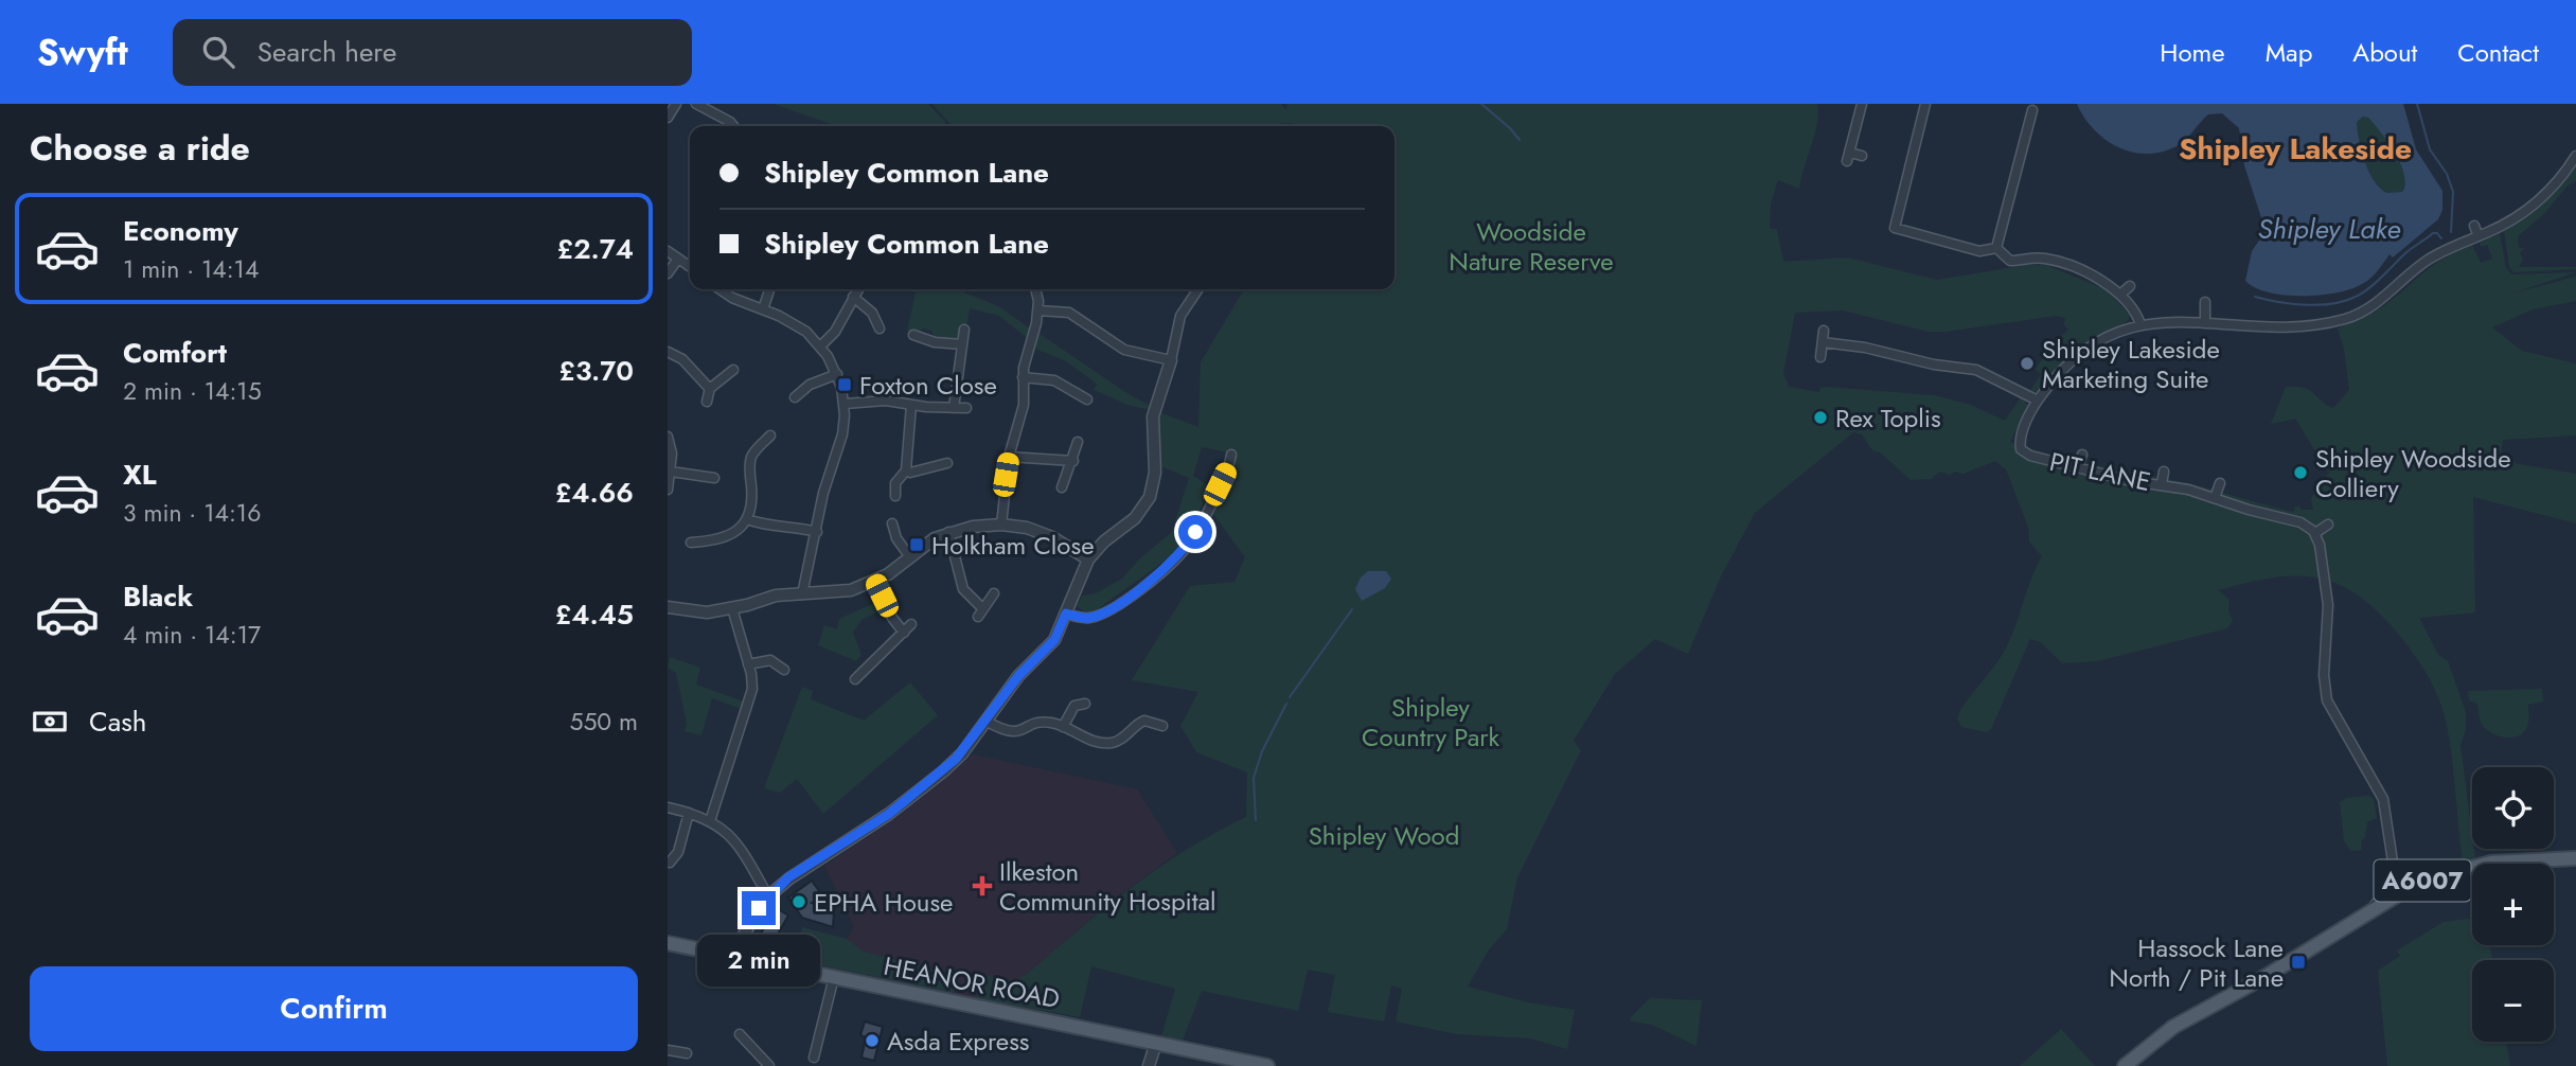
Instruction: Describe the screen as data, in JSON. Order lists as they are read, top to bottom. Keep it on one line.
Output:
{"streets":{"main road":["A6007","HEANOR ROAD"],"street":["PIT LANE"]},"districts":["Shipley Lakeside"],"water":["Shipley Lake"],"parks":["Woodside Nature Reserve","Shipley Country Park","Shipley Wood"],"places":{"other":["Shipley Lakeside Marketing Suite","Rex Toplis","Shipley Woodside Colliery","EPHA House","Asda Express"],"transit":["Foxton Close","Holkham Close","Hassock Lane North / Pit Lane"],"health":["Ilkeston Community Hospital"]},"page":{"header":"Swyft","search":"Search here","nav":["Home","Map","About","Contact"],"heading":"Choose a ride","banner":["Shipley Common Lane","Shipley Common Lane"],"list":[{"name":"Economy","note":"1 min · 14:14","value":"£2.74"},{"name":"Comfort","note":"2 min · 14:15","value":"£3.70"},{"name":"XL","note":"3 min · 14:16","value":"£4.66"},{"name":"Black","note":"4 min · 14:17","value":"£4.45"}],"pay":["Cash","550 m"],"map_buttons":["+","−"],"bubble":"2 min","buttons":"Confirm"}}
